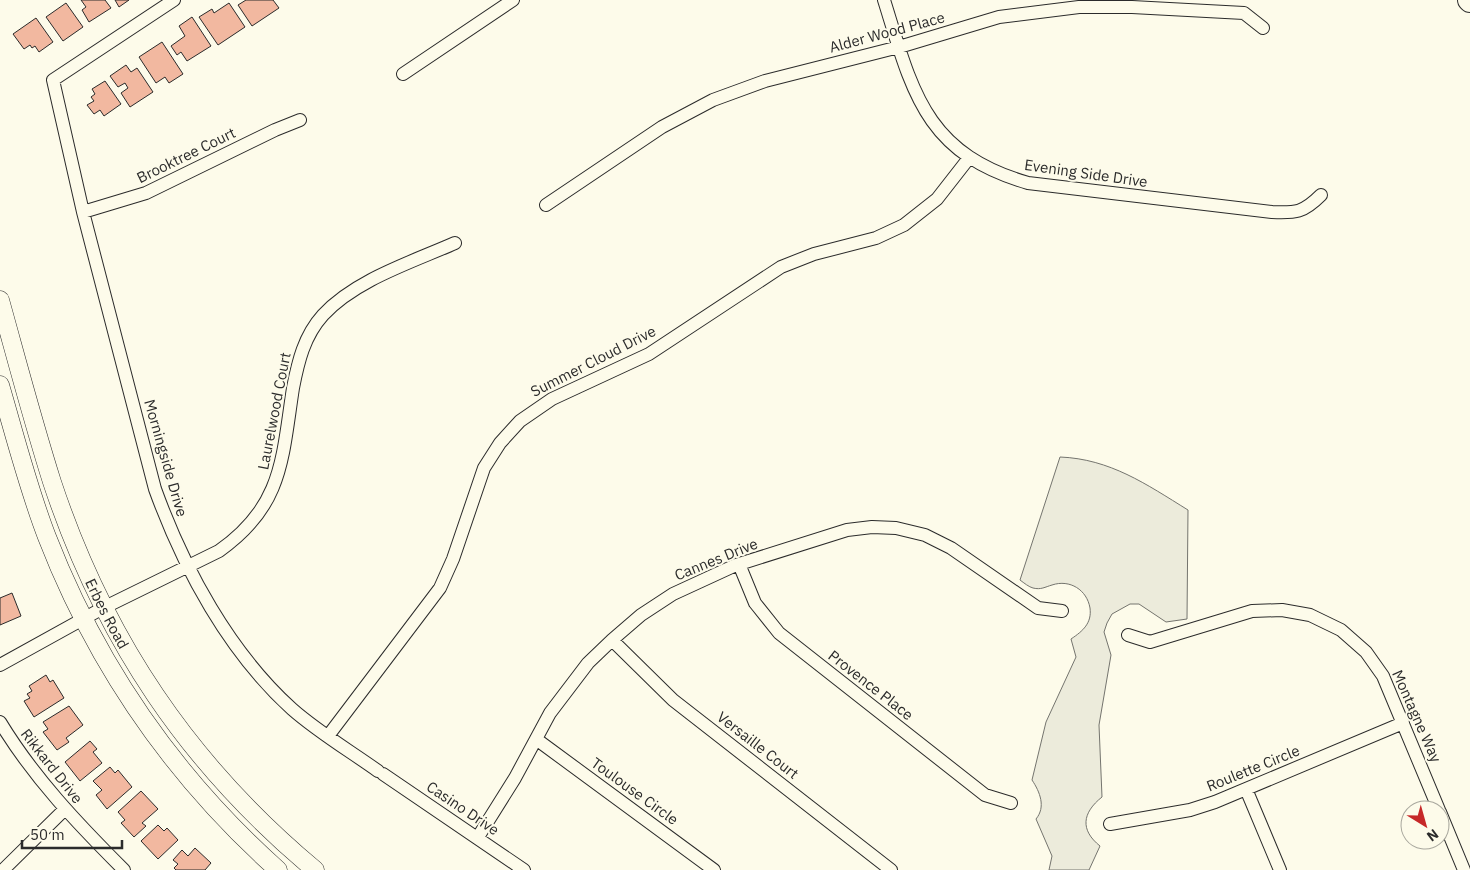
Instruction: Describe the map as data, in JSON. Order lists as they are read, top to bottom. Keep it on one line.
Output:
{"streets":{"main road":["Erbes Road"],"street":["Alder Wood Place","Brooktree Court","Evening Side Drive","Summer Cloud Drive","Laurelwood Court","Morningside Drive","Cannes Drive","Provence Place","Montagne Way","Versaille Court","Rikkard Drive","Roulette Circle","Toulouse Circle","Casino Drive"]},"crossings":[["Alder Wood Place","Evening Side Drive"],["Brooktree Court","Morningside Drive"],["Evening Side Drive","Summer Cloud Drive"],["Summer Cloud Drive","Morningside Drive"],["Laurelwood Court","Morningside Drive"],["Laurelwood Court","Erbes Road"],["Morningside Drive","Casino Drive"],["Cannes Drive","Provence Place"],["Cannes Drive","Versaille Court"],["Cannes Drive","Toulouse Circle"],["Cannes Drive","Casino Drive"],["Montagne Way","Roulette Circle"]],"scale_bar":"50 m","north":"bottom right"}
